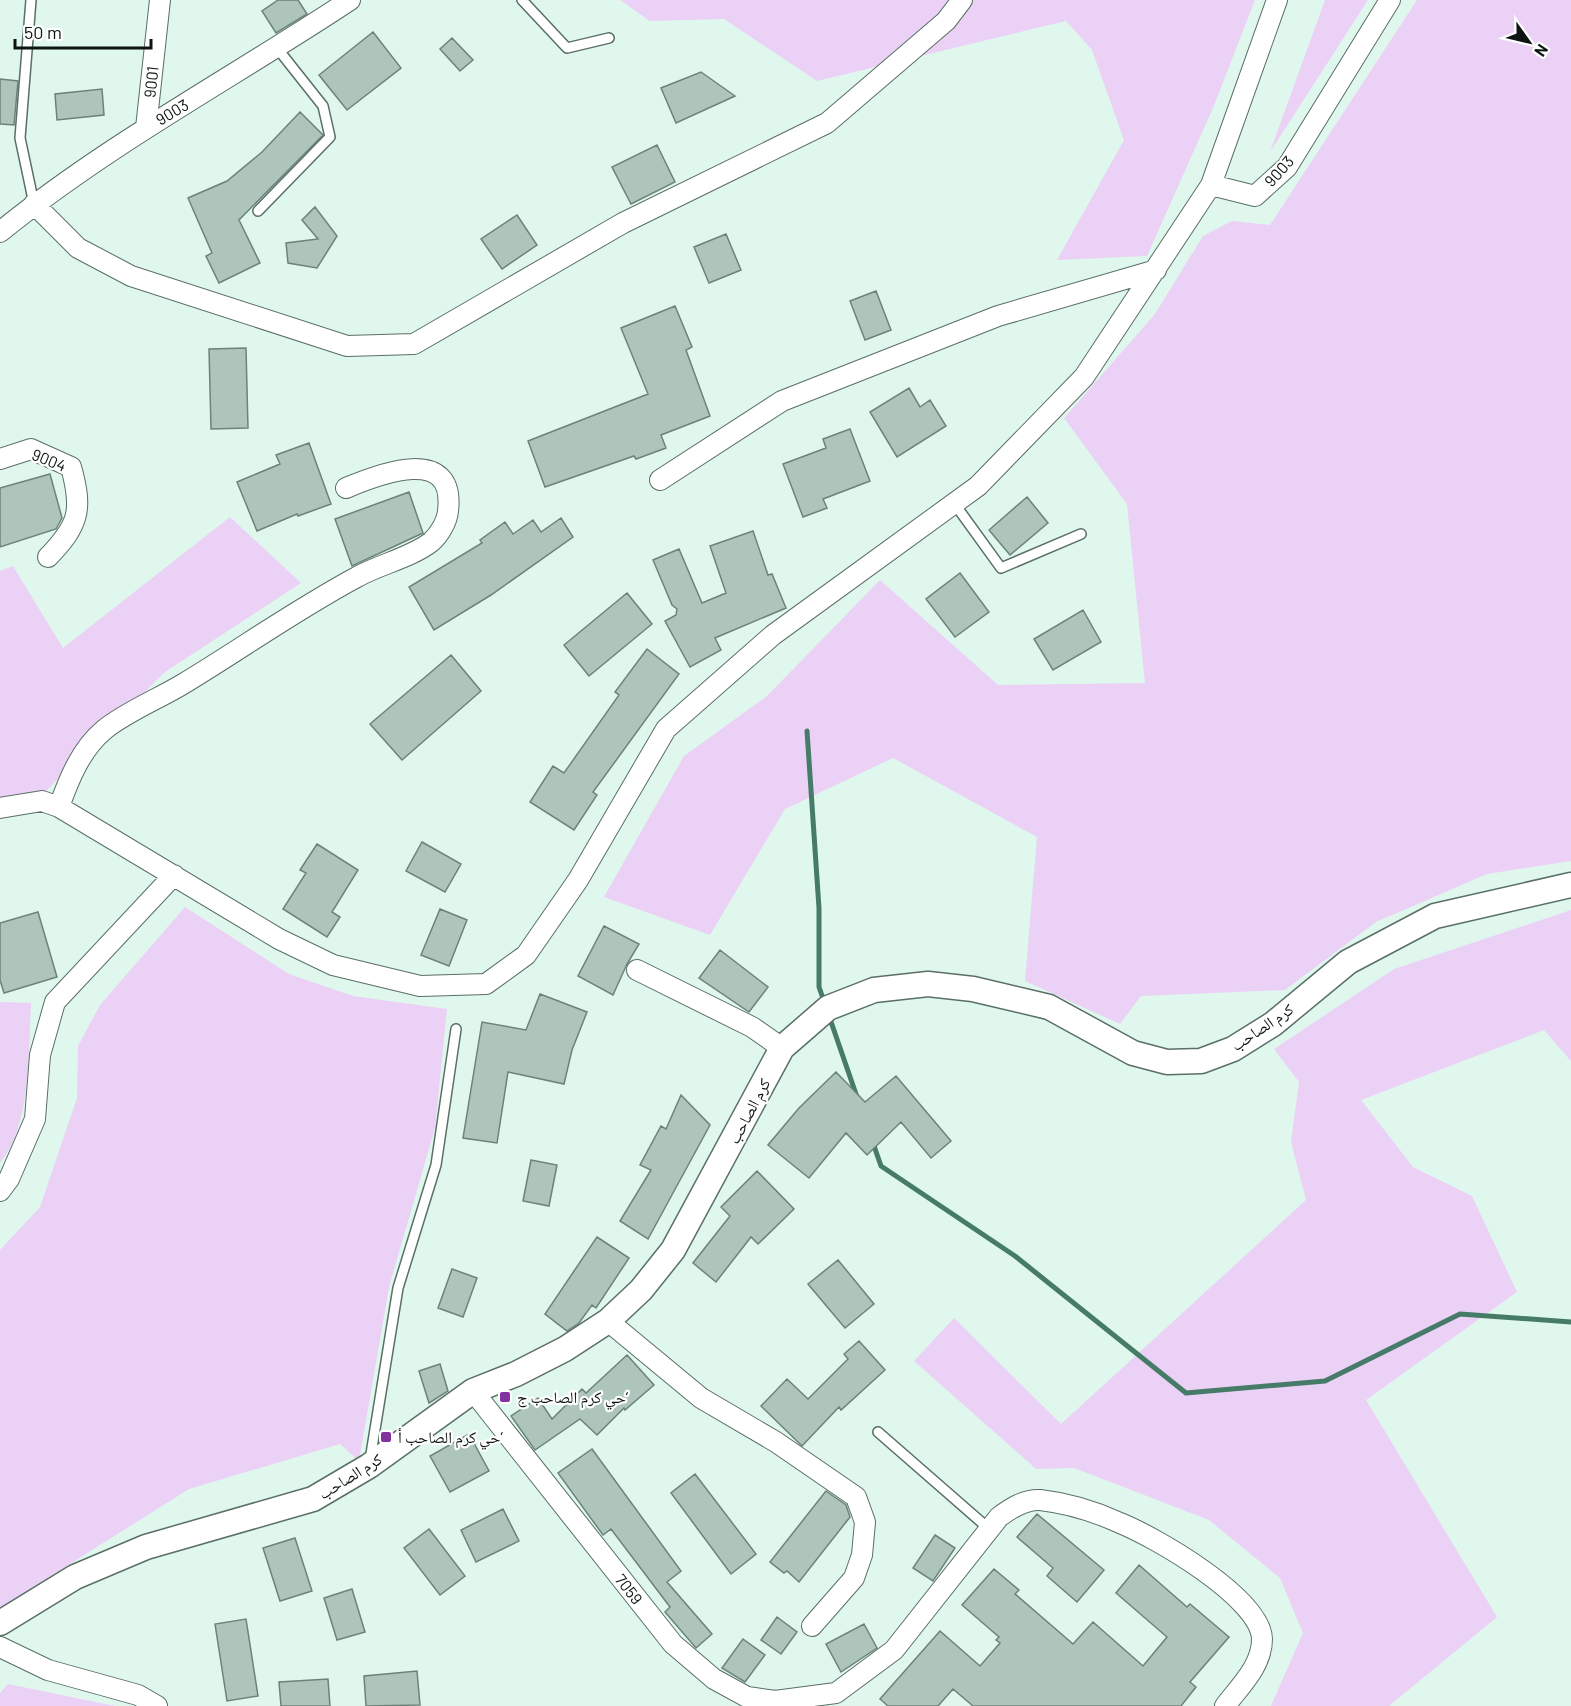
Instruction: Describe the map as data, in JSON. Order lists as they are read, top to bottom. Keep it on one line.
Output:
{"streets":{"street":["9001","9003","9004","كرم الصاحب","7059"]},"crossings":[["9001","9003"],["كرم الصاحب","7059"]],"places":{"transit":["حي كرم الصاحب ج‘","حي كرم الصاحب أ‘"]},"scale_bar":"50 m","north":"bottom right"}
